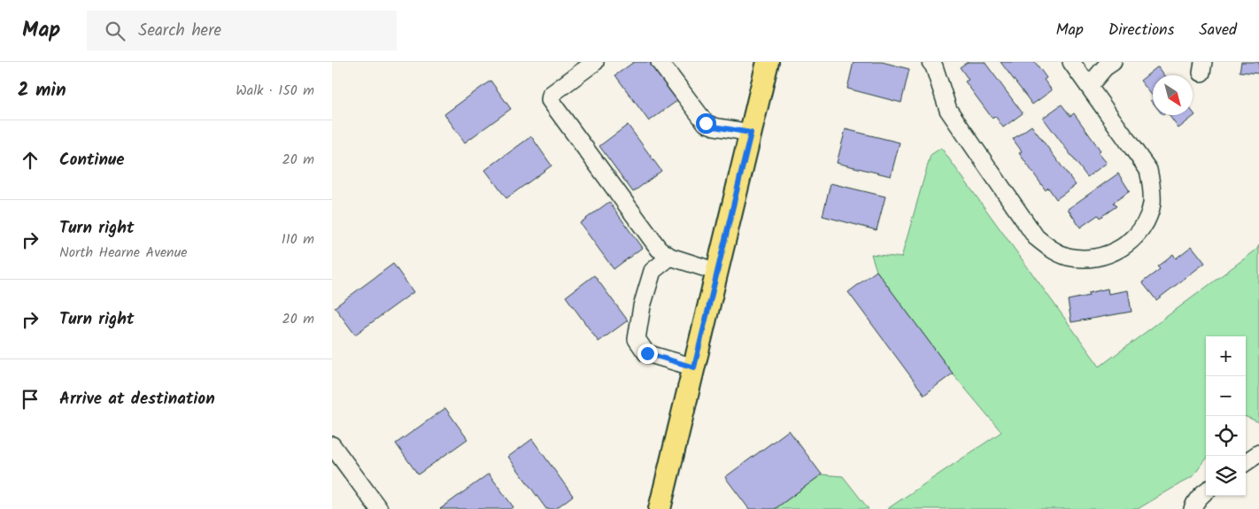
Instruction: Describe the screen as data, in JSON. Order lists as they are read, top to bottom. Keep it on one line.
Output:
{"north":"bottom right","page":{"header":"Map","search":"Search here","nav":["Map","Directions","Saved"],"heading":["2 min","Walk · 150 m"],"list":[["Continue","20 m"],["Turn right","North Hearne Avenue","110 m"],["Turn right","20 m"],"Arrive at destination"],"map_buttons":["+","−"]}}
